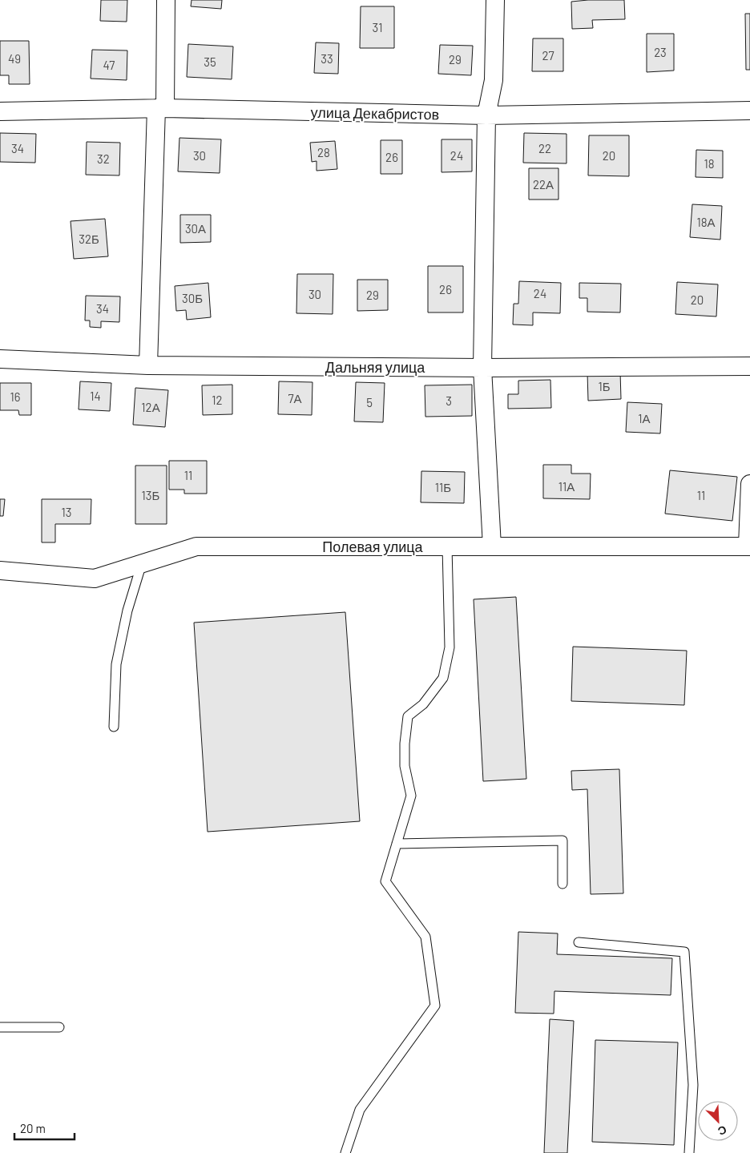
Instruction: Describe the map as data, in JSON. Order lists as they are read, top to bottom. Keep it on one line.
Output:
{"streets":{"street":["улица Декабристов","Дальняя улица","Полевая улица"]},"house_numbers":["31","23","27","49","33","29","35","47","34","22","28","30","24","20","26","32","18","22А","18А","30А","32Б","26","24","30","29","30Б","20","34","1Б","14","16","7А","12","3","5","12А","1А","11","11А","11Б","13Б","11","13"],"scale_bar":"20 m","north":"bottom right"}
